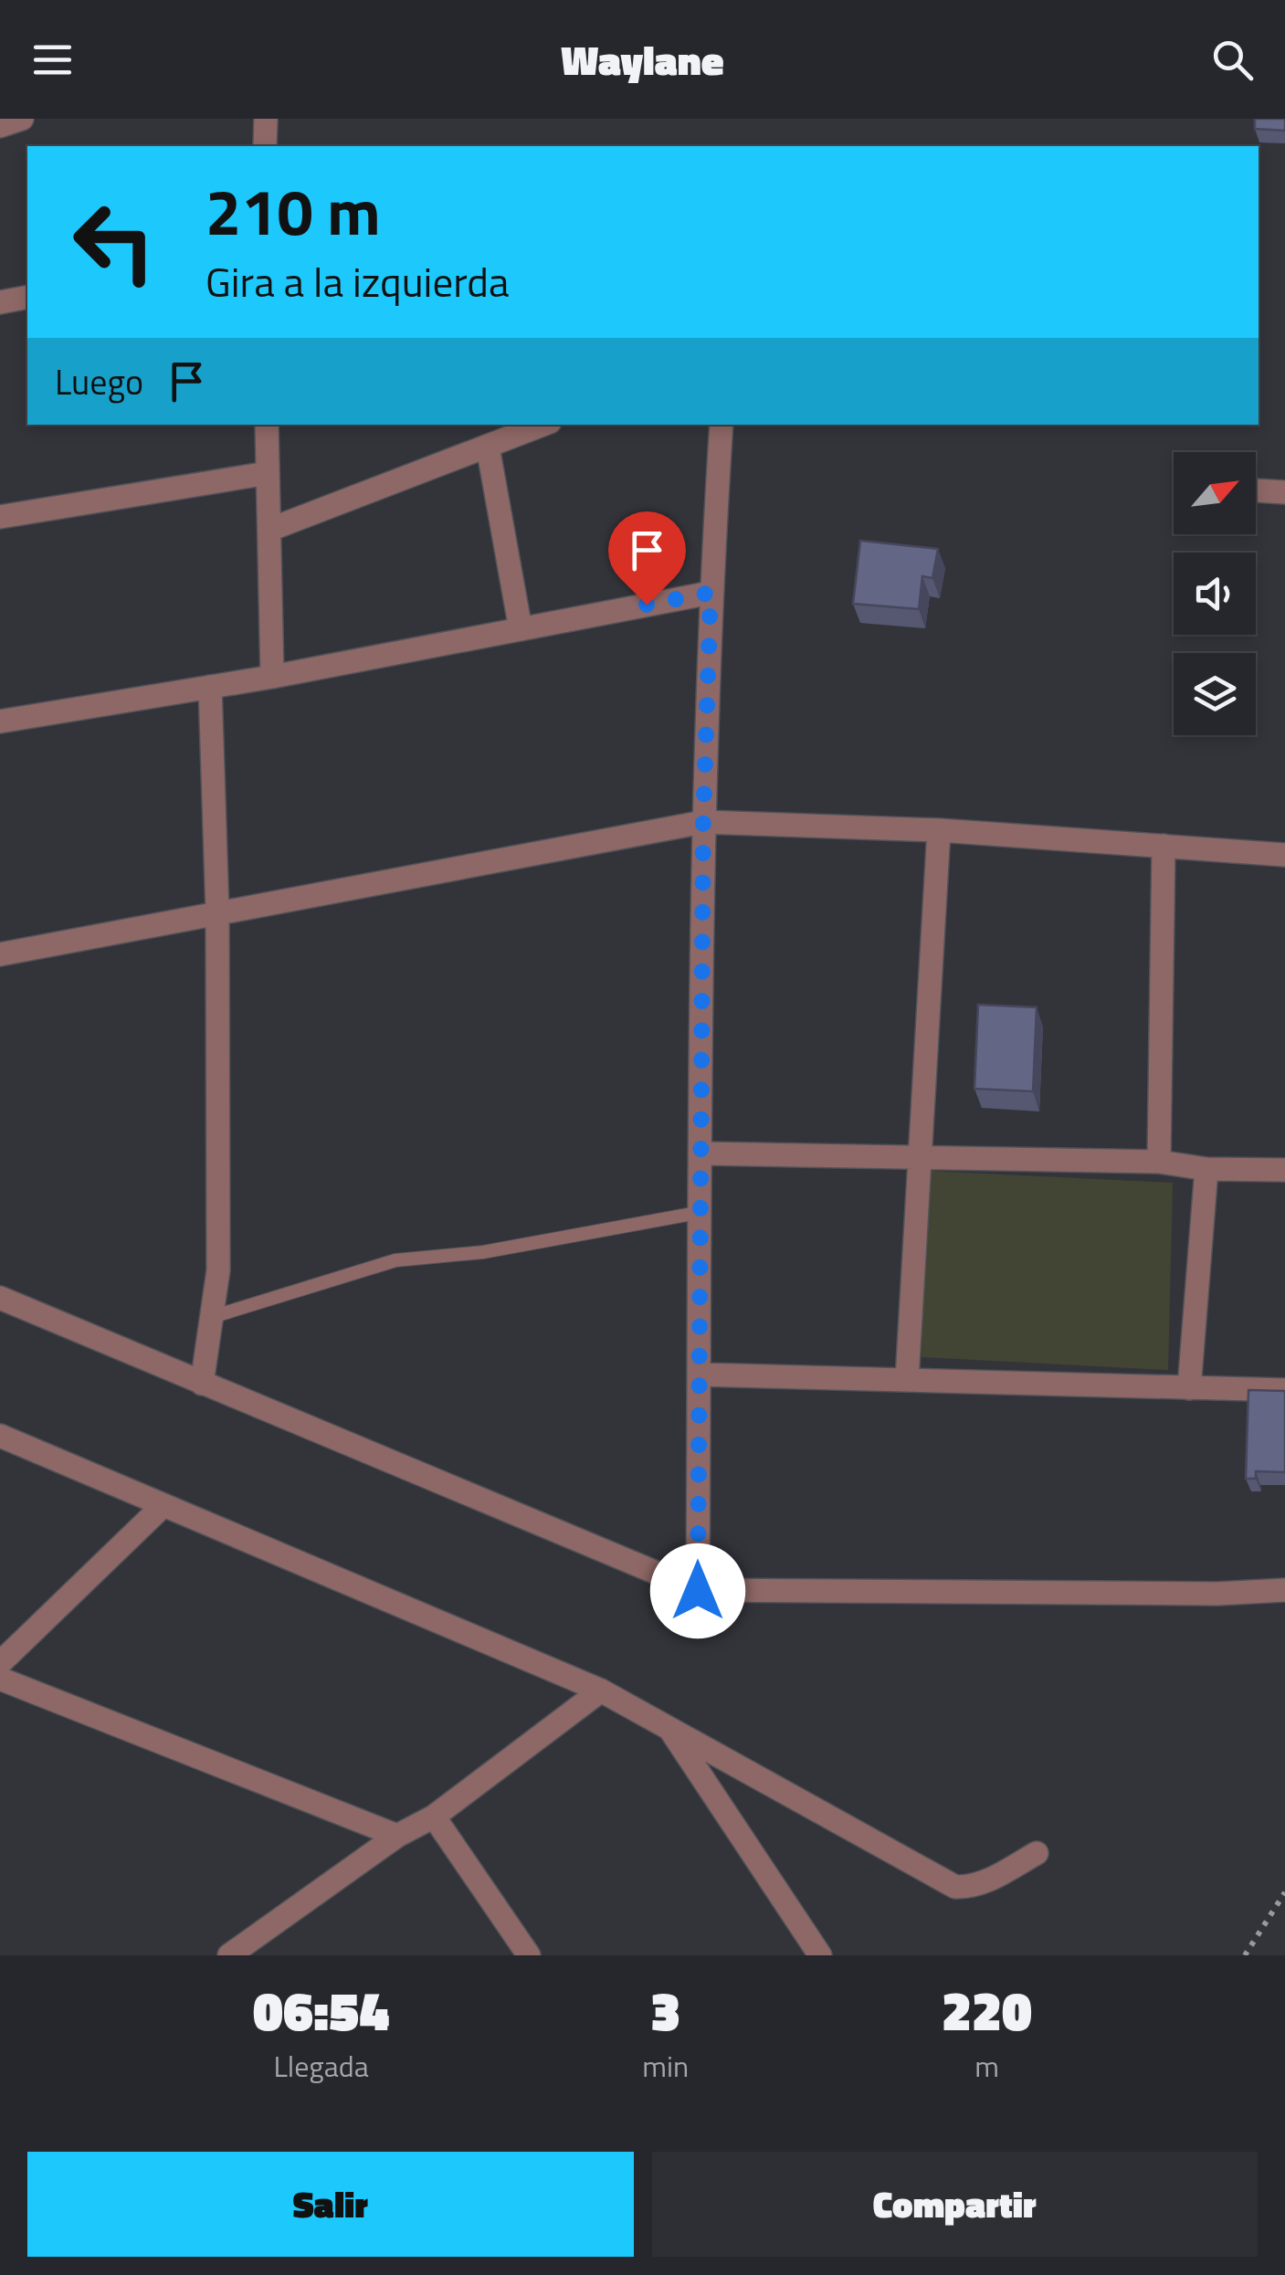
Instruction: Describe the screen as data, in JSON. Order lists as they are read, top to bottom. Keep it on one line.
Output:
{"north":"top right","page":{"header":"Waylane","turn":["210 m","Gira a la izquierda"],"then":"Luego","eta":["06:54","Llegada","3","min","220","m"],"buttons":["Salir","Compartir"]}}
